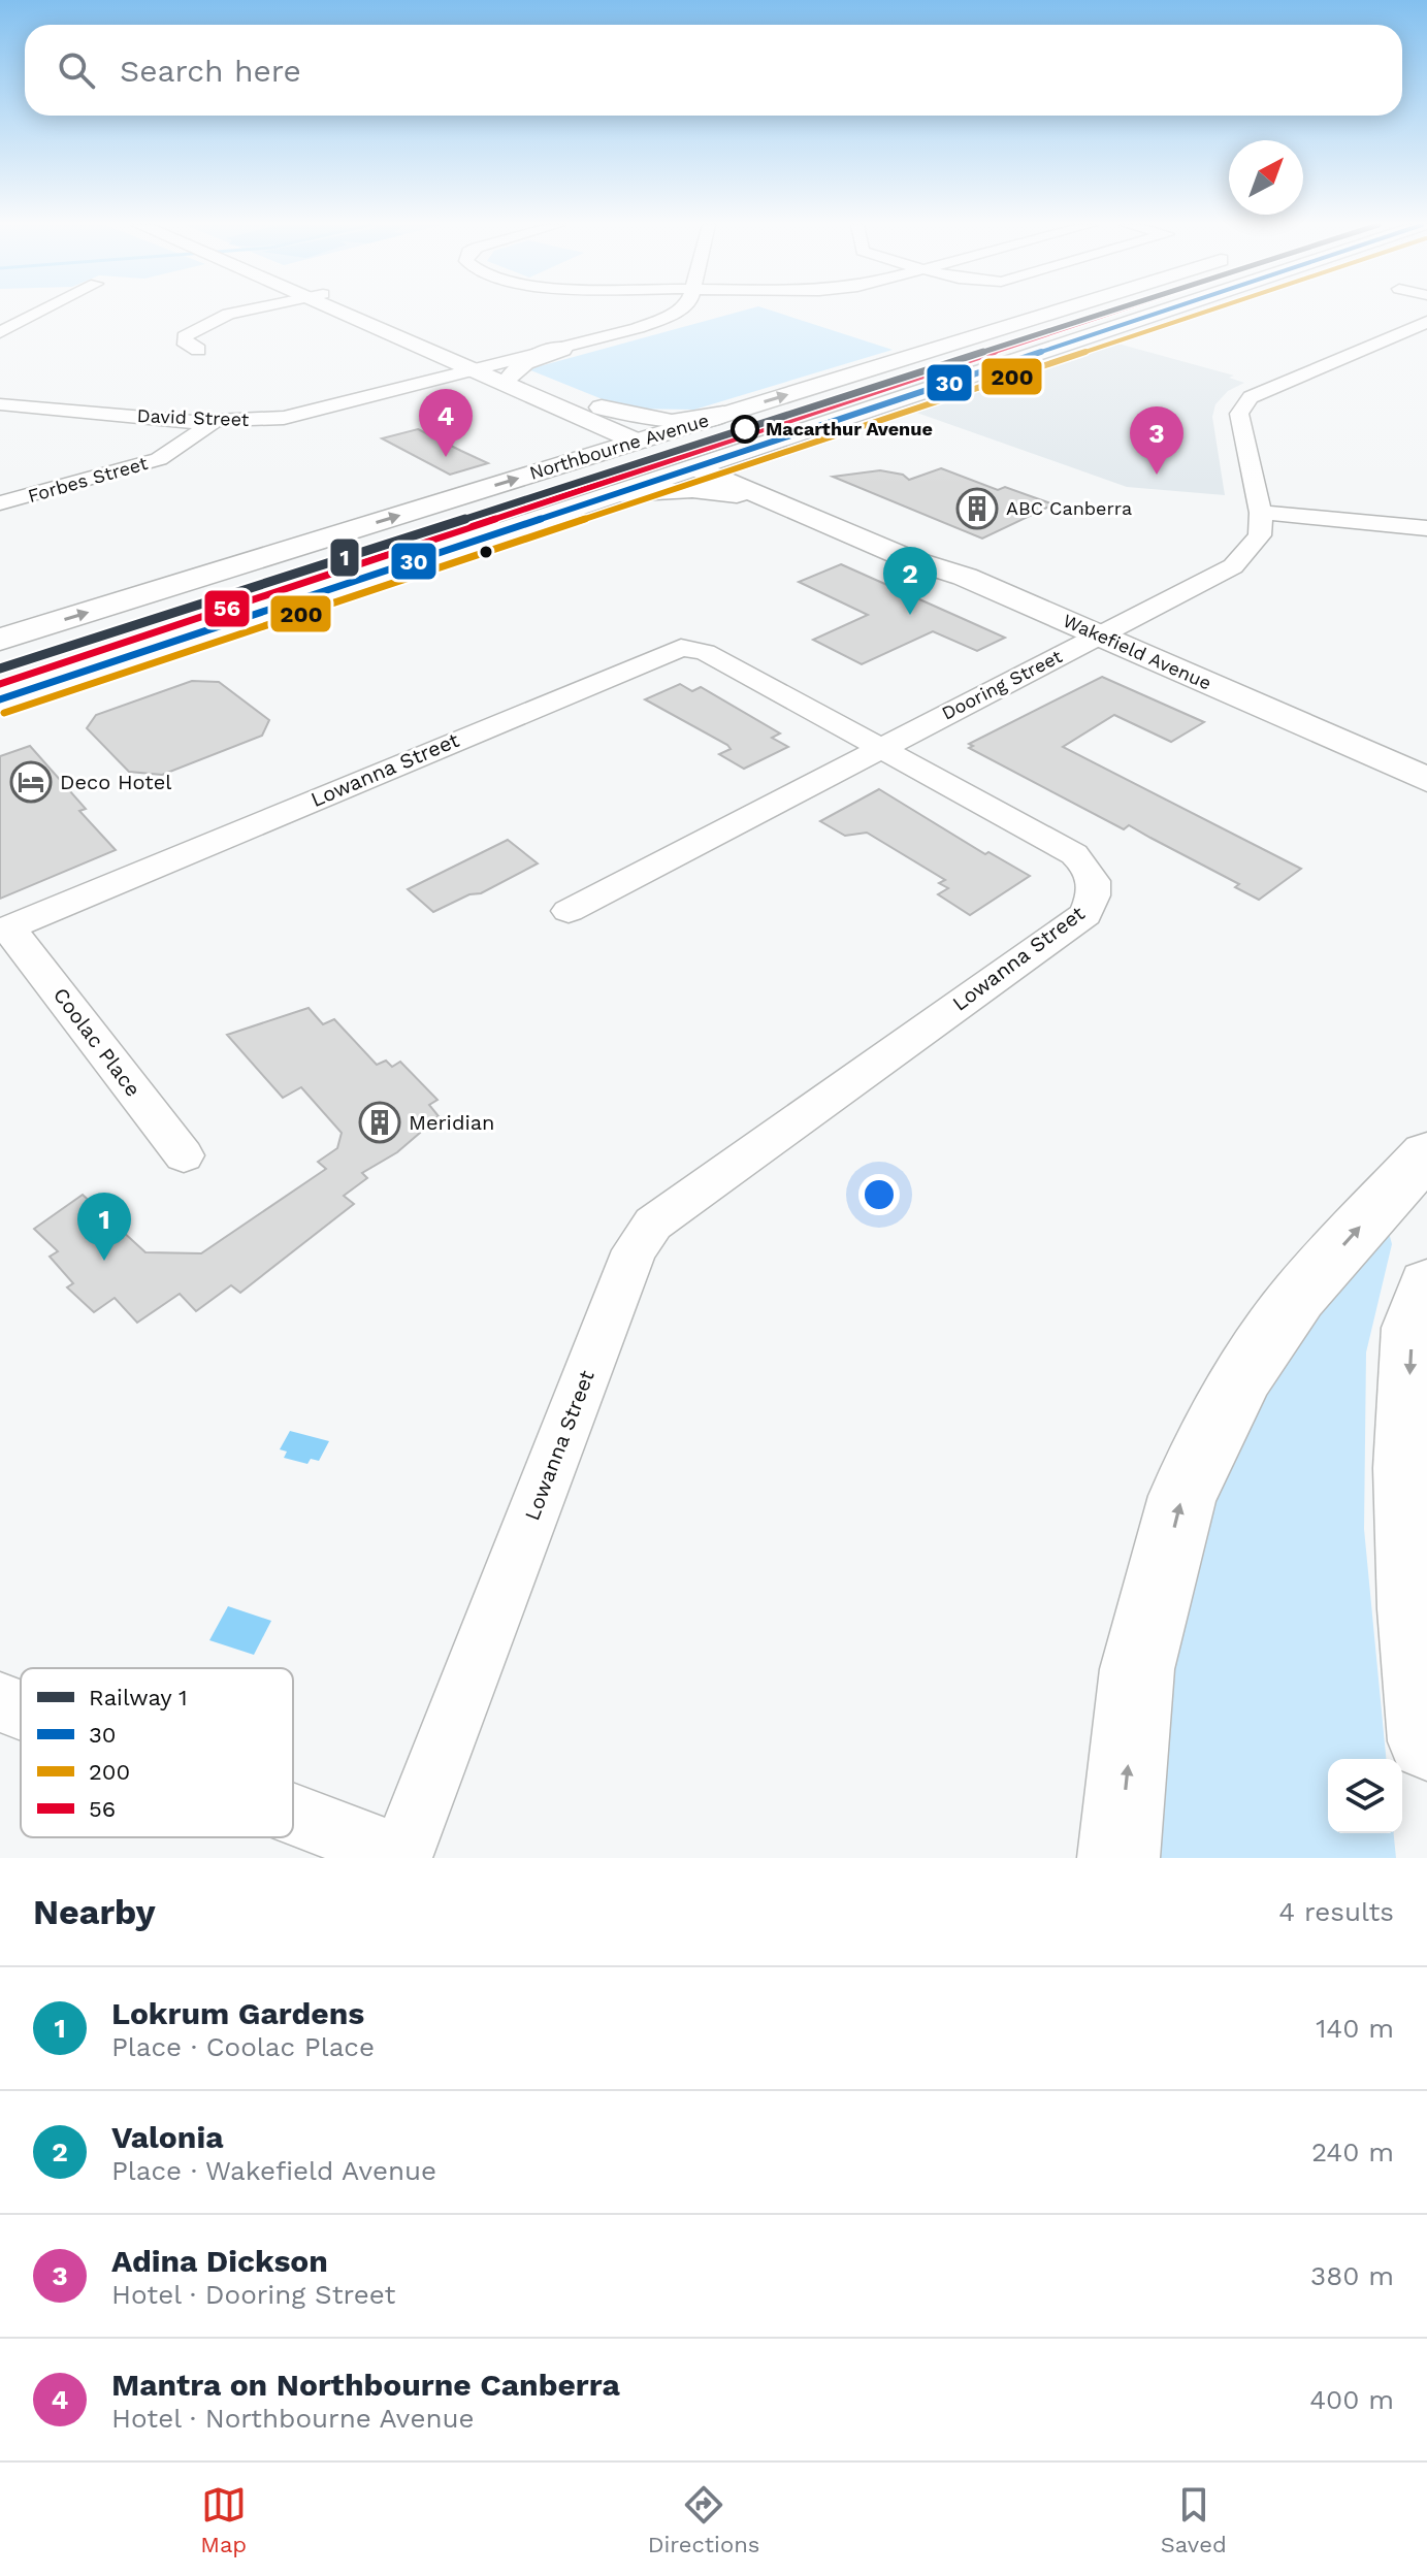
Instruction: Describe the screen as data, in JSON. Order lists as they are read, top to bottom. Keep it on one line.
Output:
{"streets":{"main road":["Northbourne Avenue","Wakefield Avenue"],"street":["David Street","Forbes Street","Dooring Street","Lowanna Street","Coolac Place"]},"crossings":[["David Street","Forbes Street"],["Northbourne Avenue","Wakefield Avenue"],["Wakefield Avenue","Dooring Street"],["Dooring Street","Lowanna Street"],["Lowanna Street","Coolac Place"]],"places":{"other":["Macarthur Avenue"],"building":["ABC Canberra","Meridian"],"hotel":["Deco Hotel"]},"lines":["rail line 1","transit line 30","transit line 200","transit line 56"],"legend":["Railway 1","30","200","56"],"north":"top right","page":{"search":"Search here","pins":["4","3","2","1"],"heading":["Nearby","4 results"],"list":[{"mark":"1","name":"Lokrum Gardens","note":"Place · Coolac Place","value":"140 m"},{"mark":"2","name":"Valonia","note":"Place · Wakefield Avenue","value":"240 m"},{"mark":"3","name":"Adina Dickson","note":"Hotel · Dooring Street","value":"380 m"},{"mark":"4","name":"Mantra on Northbourne Canberra","note":"Hotel · Northbourne Avenue","value":"400 m"}],"nav":["Map","Directions","Saved"]}}
